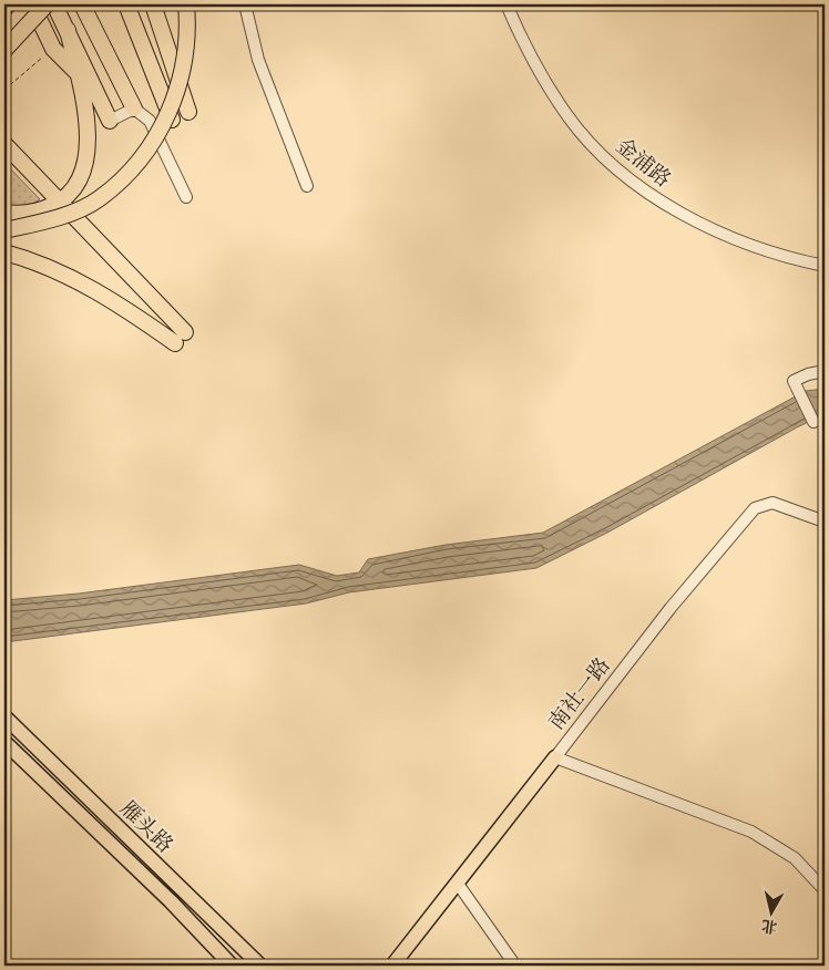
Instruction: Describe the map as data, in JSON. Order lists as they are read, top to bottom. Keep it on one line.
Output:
{"streets":{"main road":["南社一路","雁头路"],"street":["金浦路"]},"north":"bottom"}
